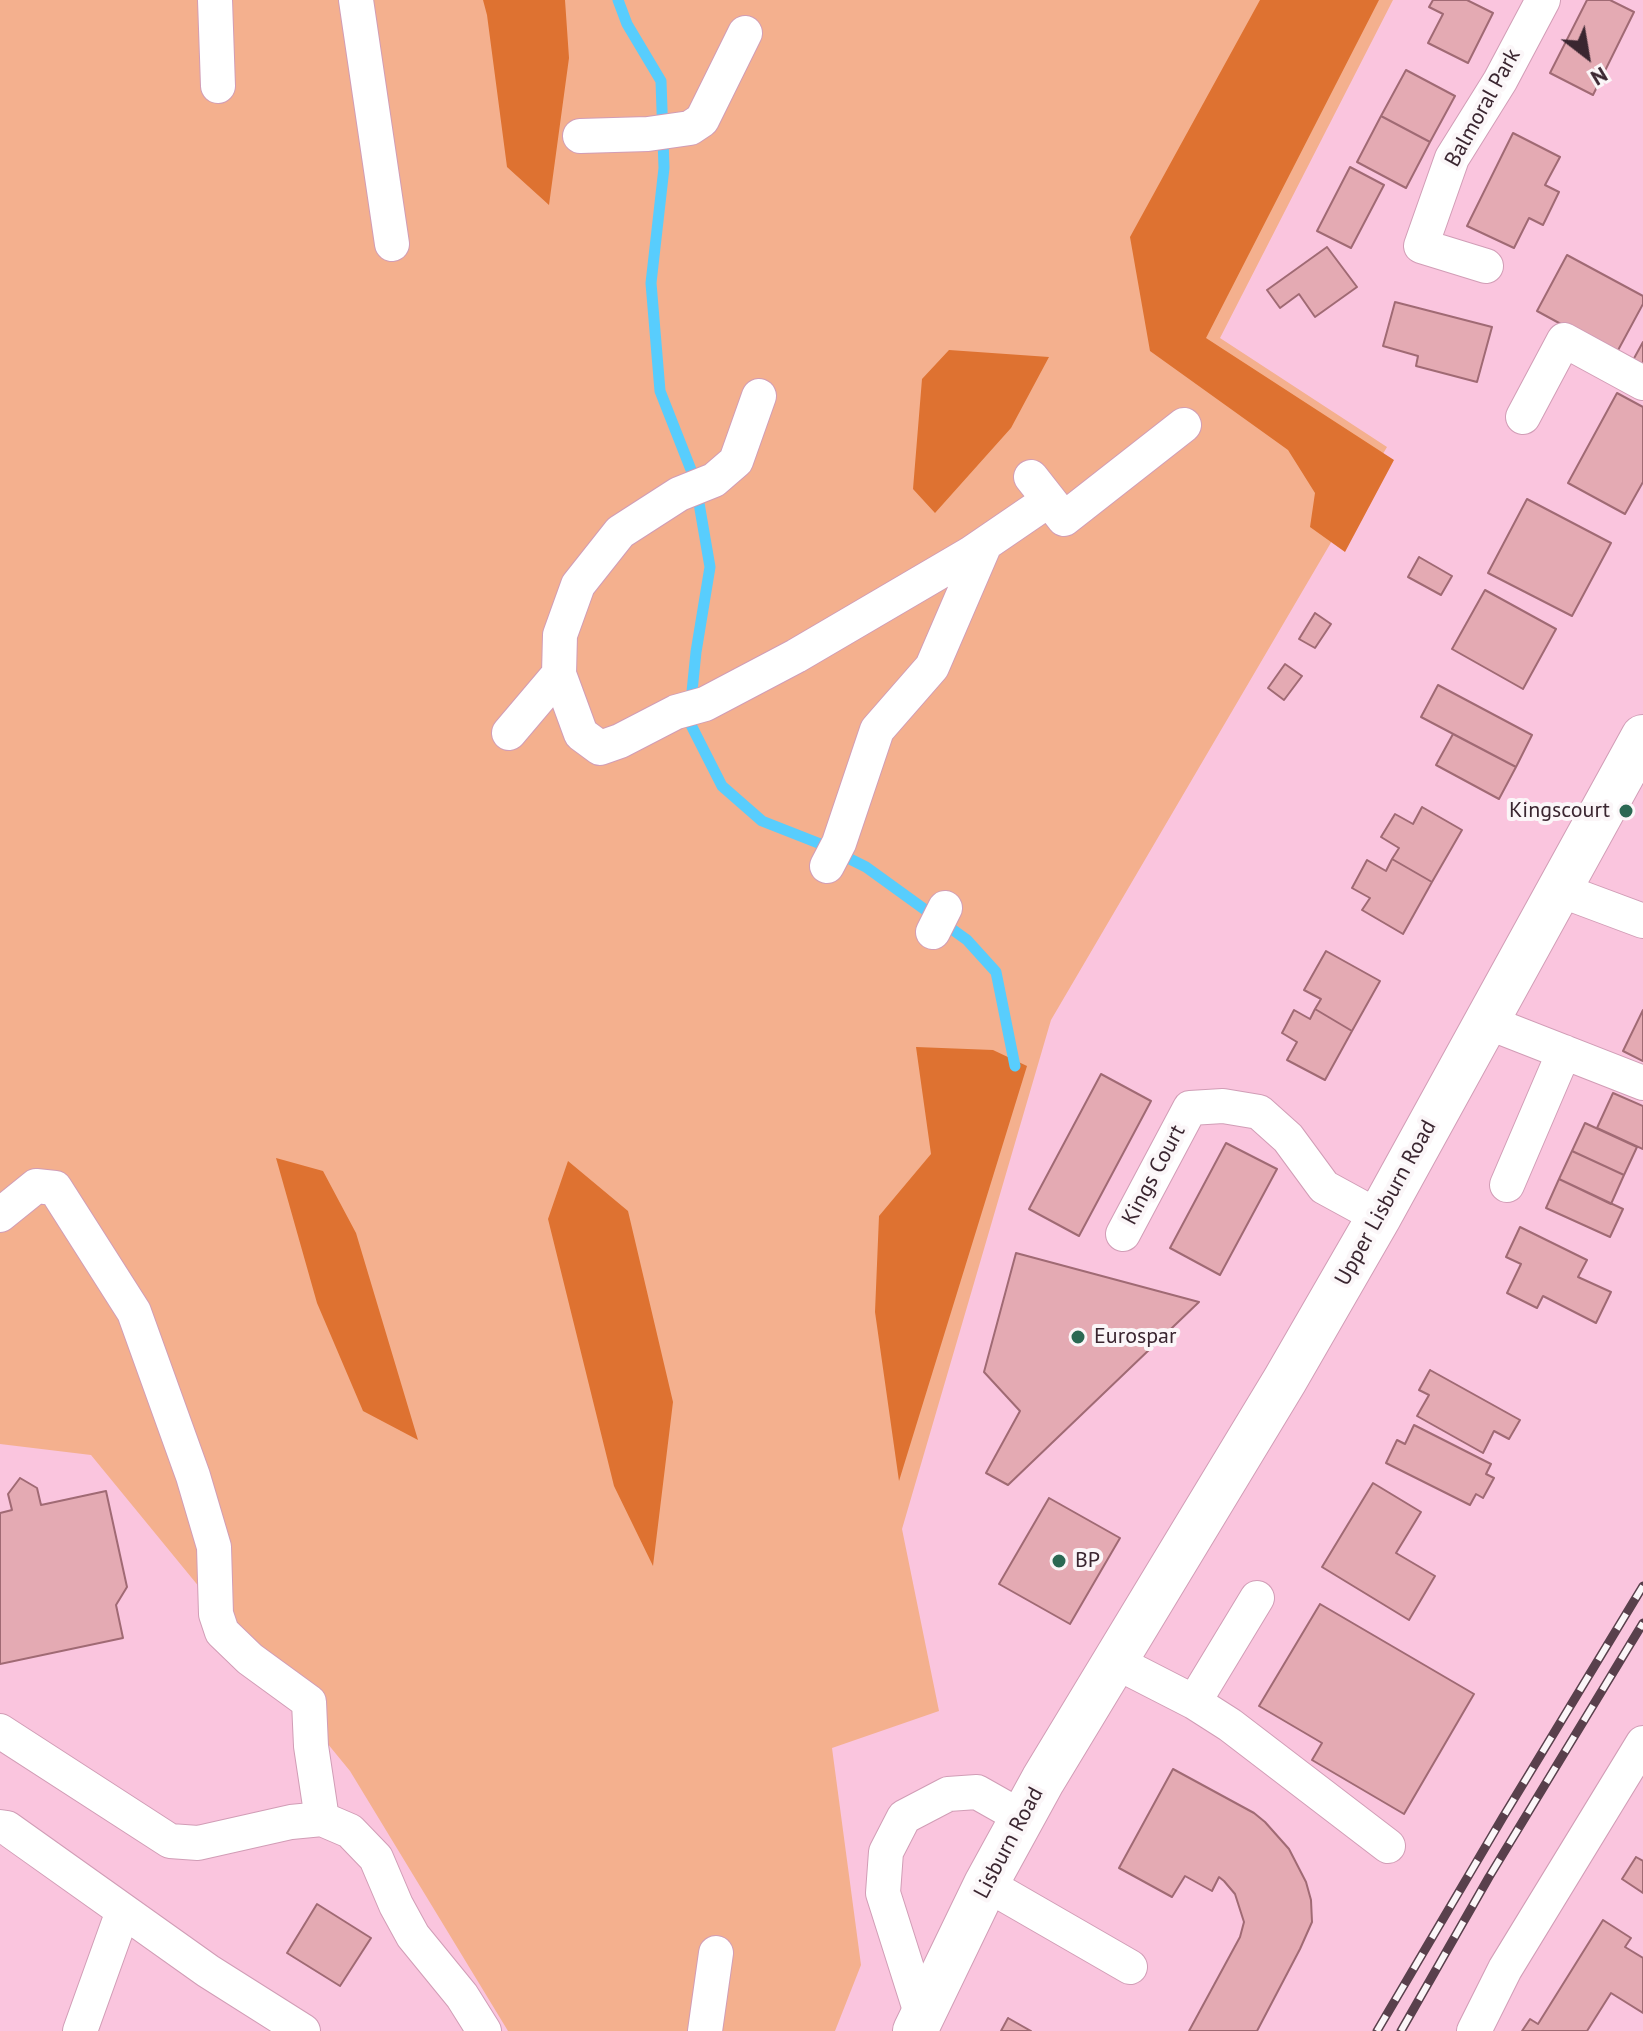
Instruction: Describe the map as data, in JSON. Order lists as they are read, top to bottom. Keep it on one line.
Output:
{"streets":{"main road":["Upper Lisburn Road","Lisburn Road"],"street":["Balmoral Park","Kings Court"]},"crossings":[["Kings Court","Upper Lisburn Road"],["Upper Lisburn Road","Lisburn Road"]],"places":["Kingscourt","Eurospar","BP"],"north":"bottom right"}
